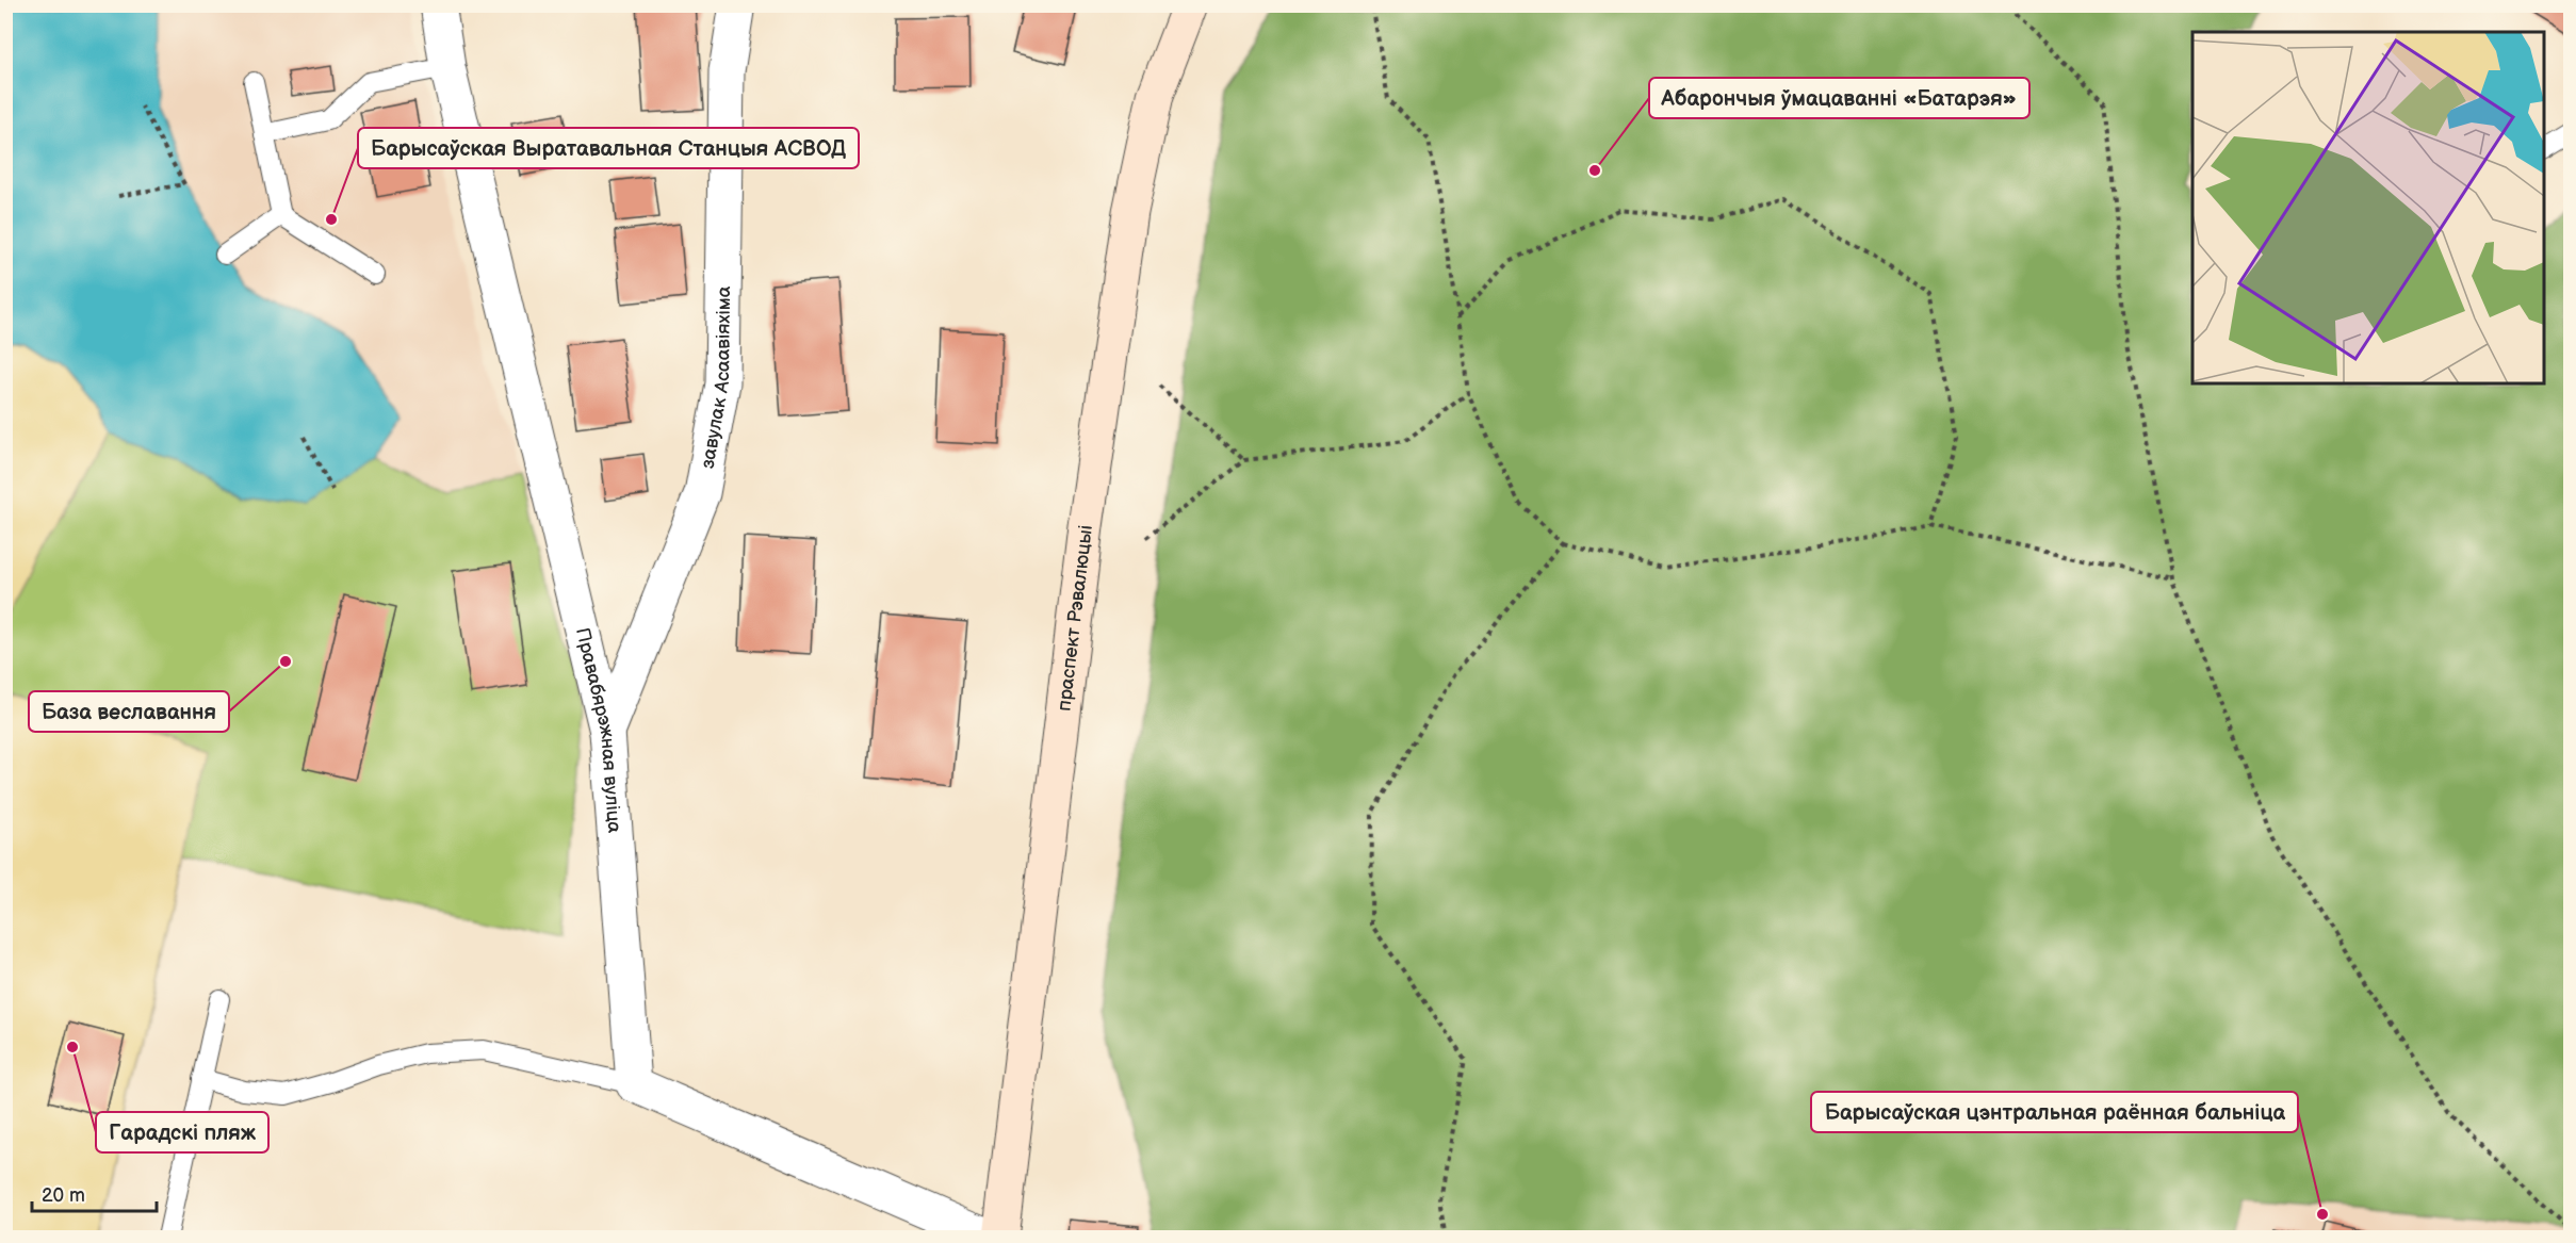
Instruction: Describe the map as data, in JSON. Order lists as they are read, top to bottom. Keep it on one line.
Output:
{"streets":{"main road":["праспект Рэвалюцыі"],"street":["завулак Асаавіяхіма","Правабярэжная вуліца"]},"crossings":[["завулак Асаавіяхіма","Правабярэжная вуліца"]],"places":["Абарончыя ўмацаванні «Батарэя»","Барысаўская Выратавальная Станцыя АСВОД","База веславання","Гарадскі пляж","Барысаўская цэнтральная раённая бальніца"],"scale_bar":"20 m"}
